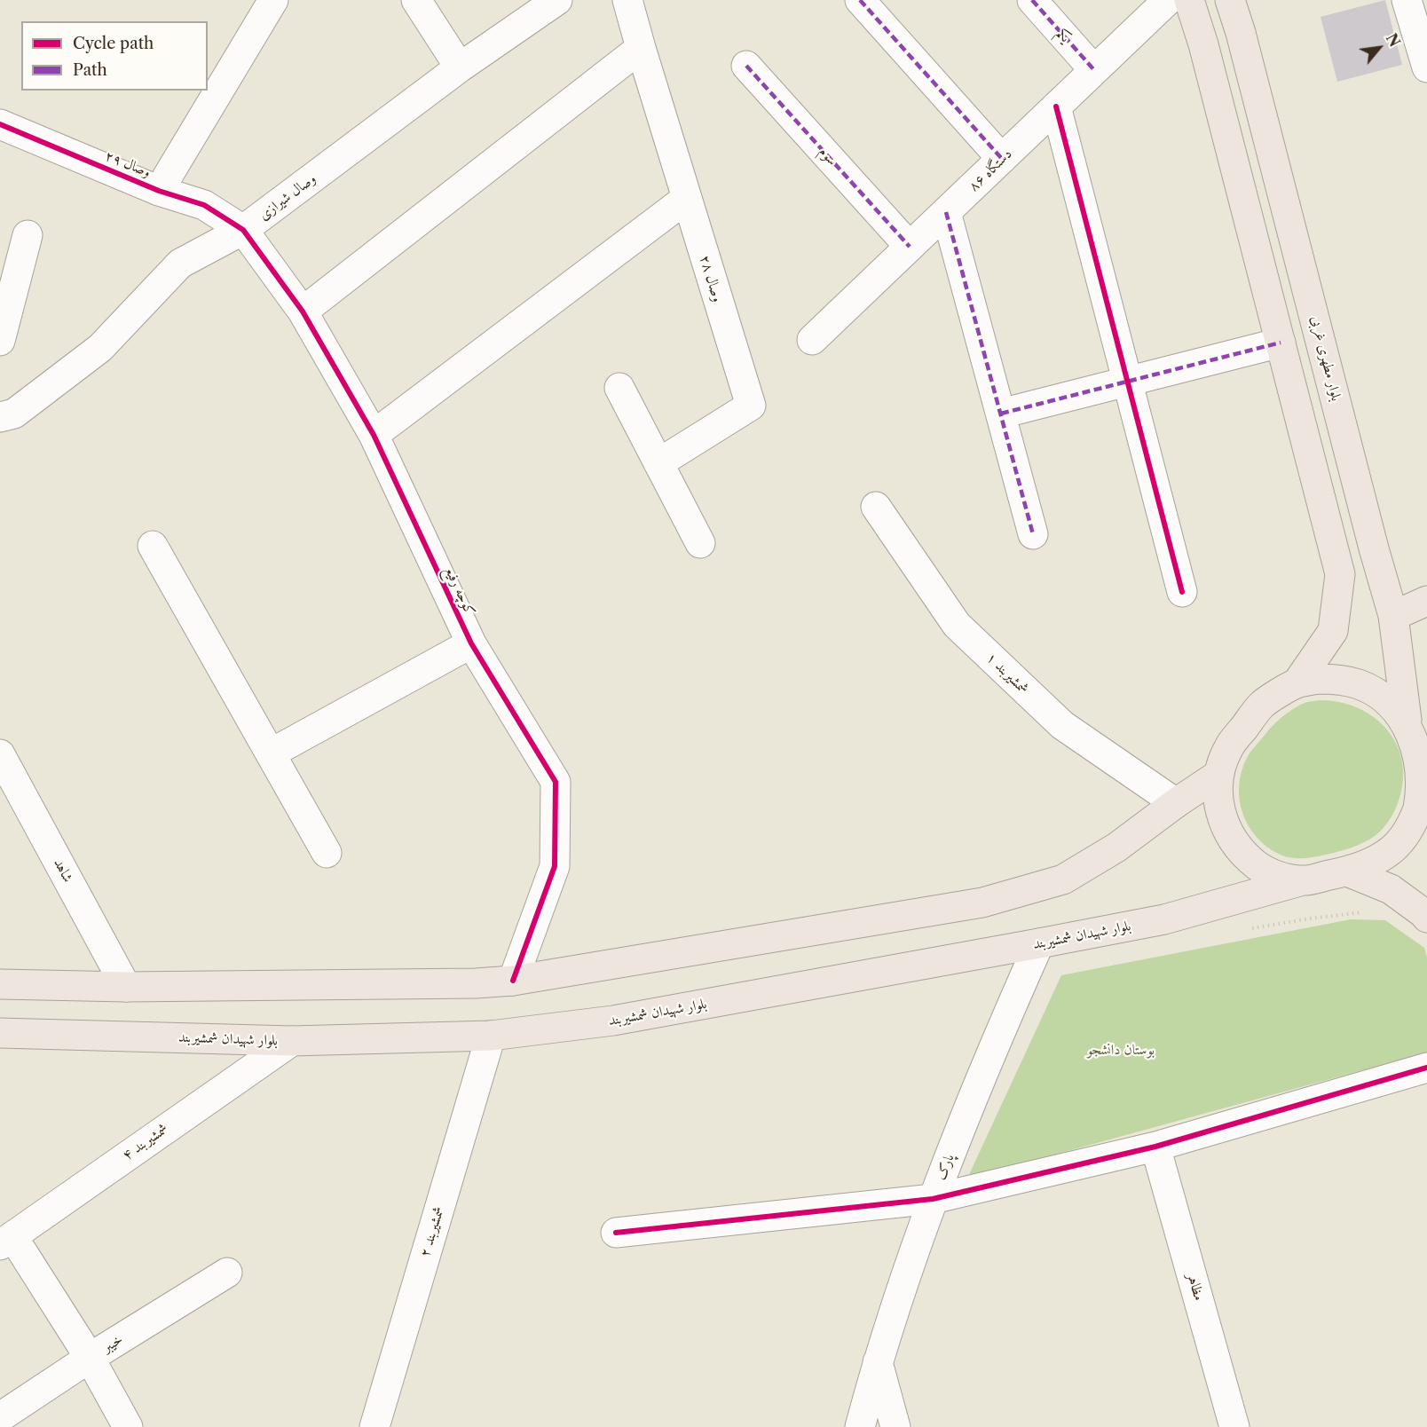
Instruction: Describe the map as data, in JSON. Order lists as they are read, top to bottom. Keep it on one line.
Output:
{"streets":{"main road":["بلوار مطهری غربی","بلوار شهیدان شمشیربند"],"street":["یکم","سوم","وصال ۲۹","دستگاه ۸۶","وصال شیرازی","وصال ۲۸","کوچه رفیع","شمشیربند ۱","شاهد","شمشیربند ۴","پارک","شمشیربند ۲","مظاهر","خیبر"]},"crossings":[["یکم","دستگاه ۸۶"],["سوم","دستگاه ۸۶"],["وصال ۲۹","وصال شیرازی"],["وصال ۲۹","کوچه رفیع"],["وصال شیرازی","کوچه رفیع"],["بلوار مطهری غربی","بلوار شهیدان شمشیربند"],["بلوار شهیدان شمشیربند","شمشیربند ۴"],["بلوار شهیدان شمشیربند","پارک"],["بلوار شهیدان شمشیربند","شمشیربند ۲"]],"parks":["بوستان دانشجو"],"legend":["Cycle path","Path"],"north":"top right"}
